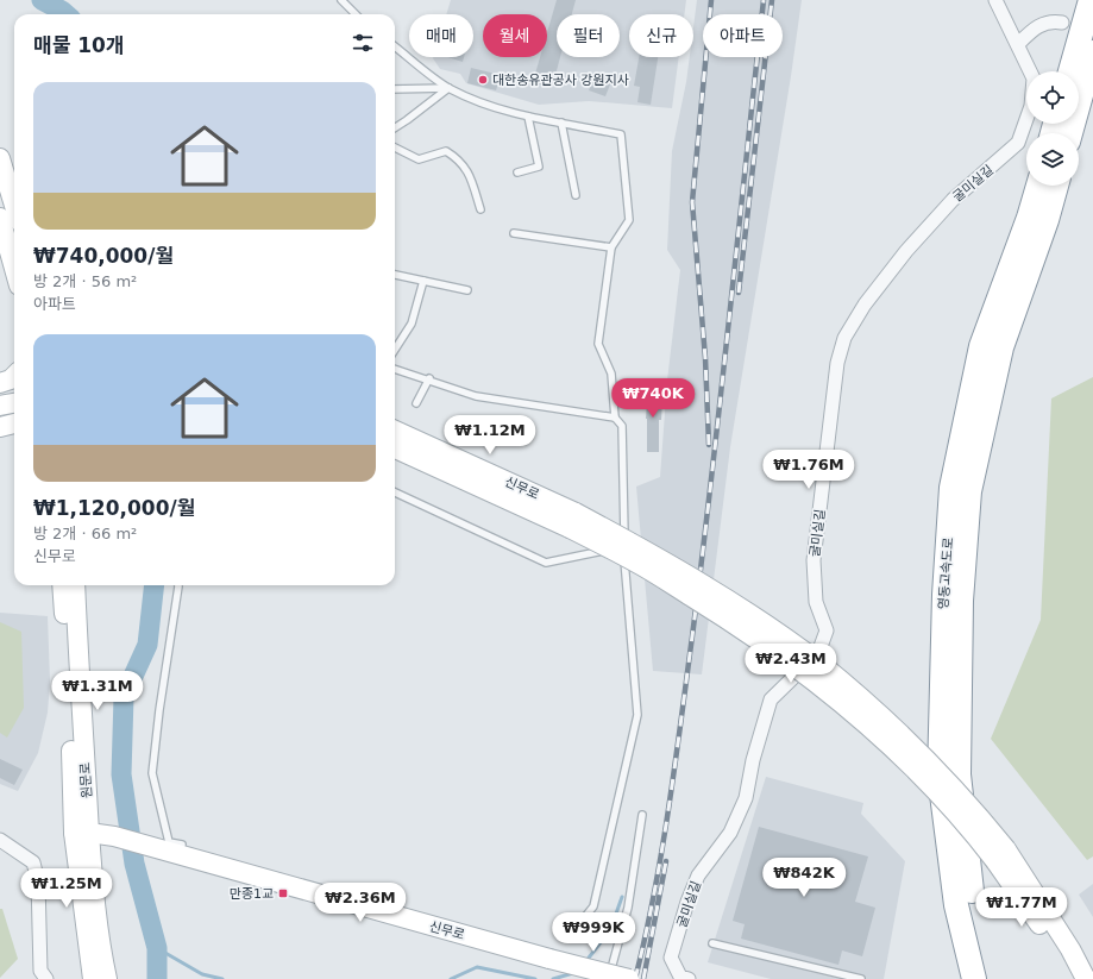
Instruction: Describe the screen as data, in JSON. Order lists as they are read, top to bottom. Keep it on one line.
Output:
{"streets":{"highway":["영동고속도로"],"main road":["신무로","원문로"],"street":["굴미실길"]},"crossings":[["신무로","원문로"]],"places":{"other":["대한송유관공사 강원지사"],"transit":["만종1교"]},"page":{"chip":["매매","월세","필터","신규","아파트"],"heading":"매물 10개","list":[{"name":"₩740,000/월","note":"방 2개 · 56 m² · 아파트"},{"name":"₩1,120,000/월","note":"방 2개 · 66 m² · 신무로"}],"price":["₩740K","₩1.12M","₩1.76M","₩2.43M","₩1.31M","₩842K","₩1.25M","₩2.36M","₩1.77M","₩999K"]}}
